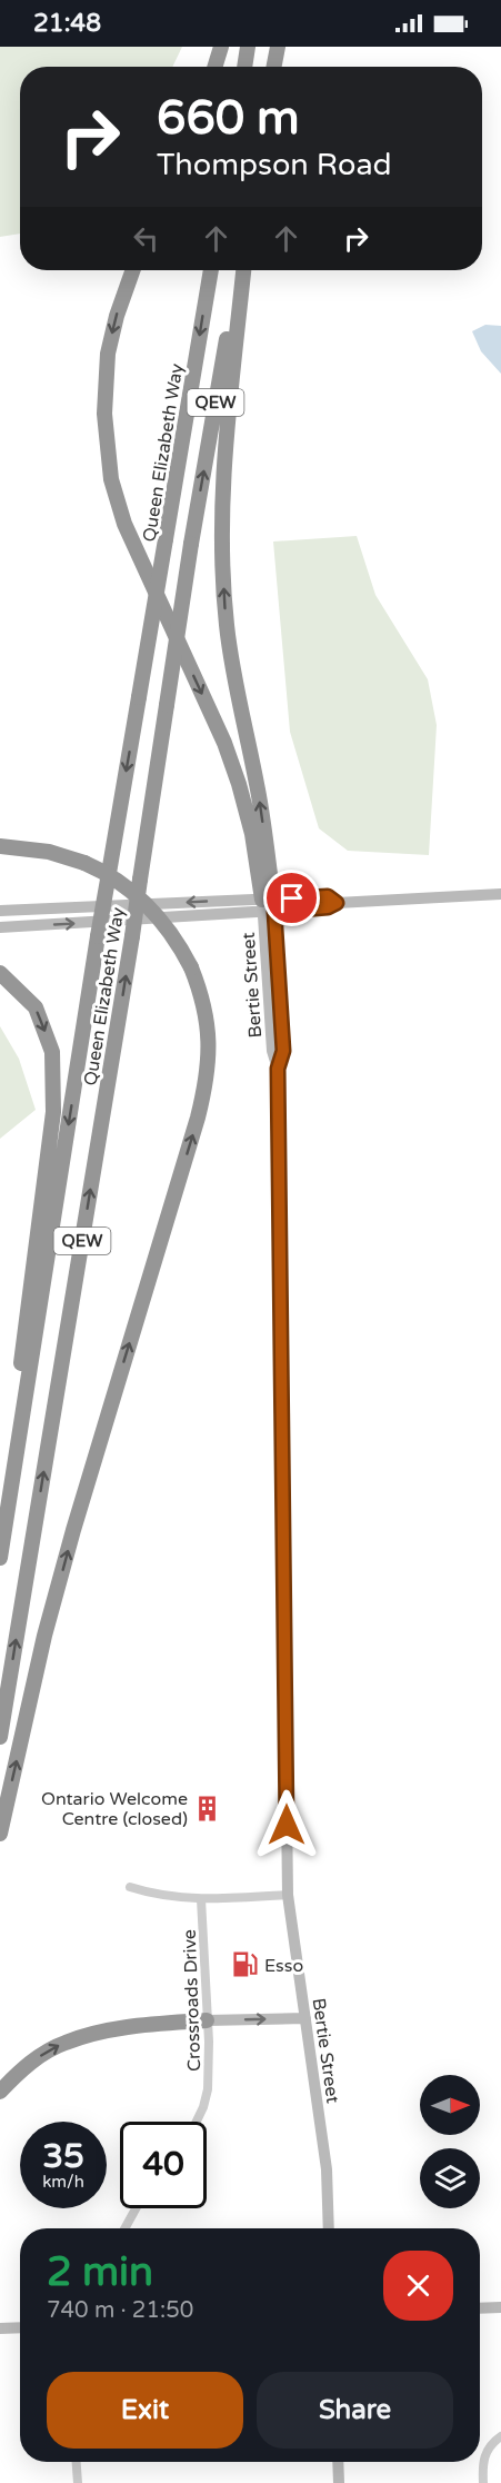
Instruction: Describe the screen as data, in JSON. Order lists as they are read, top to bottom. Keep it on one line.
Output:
{"streets":{"highway":["QEW","Queen Elizabeth Way"],"street":["Bertie Street","Crossroads Drive"]},"places":{"building":["Ontario Welcome Centre (closed)"],"fuel station":["Esso"]},"north":"right","page":{"status":"21:48","turn":["660 m","Thompson Road"],"speed":"35 km/h","limit":"40","heading":["2 min","740 m · 21:50"],"buttons":["Exit","Share"]}}
